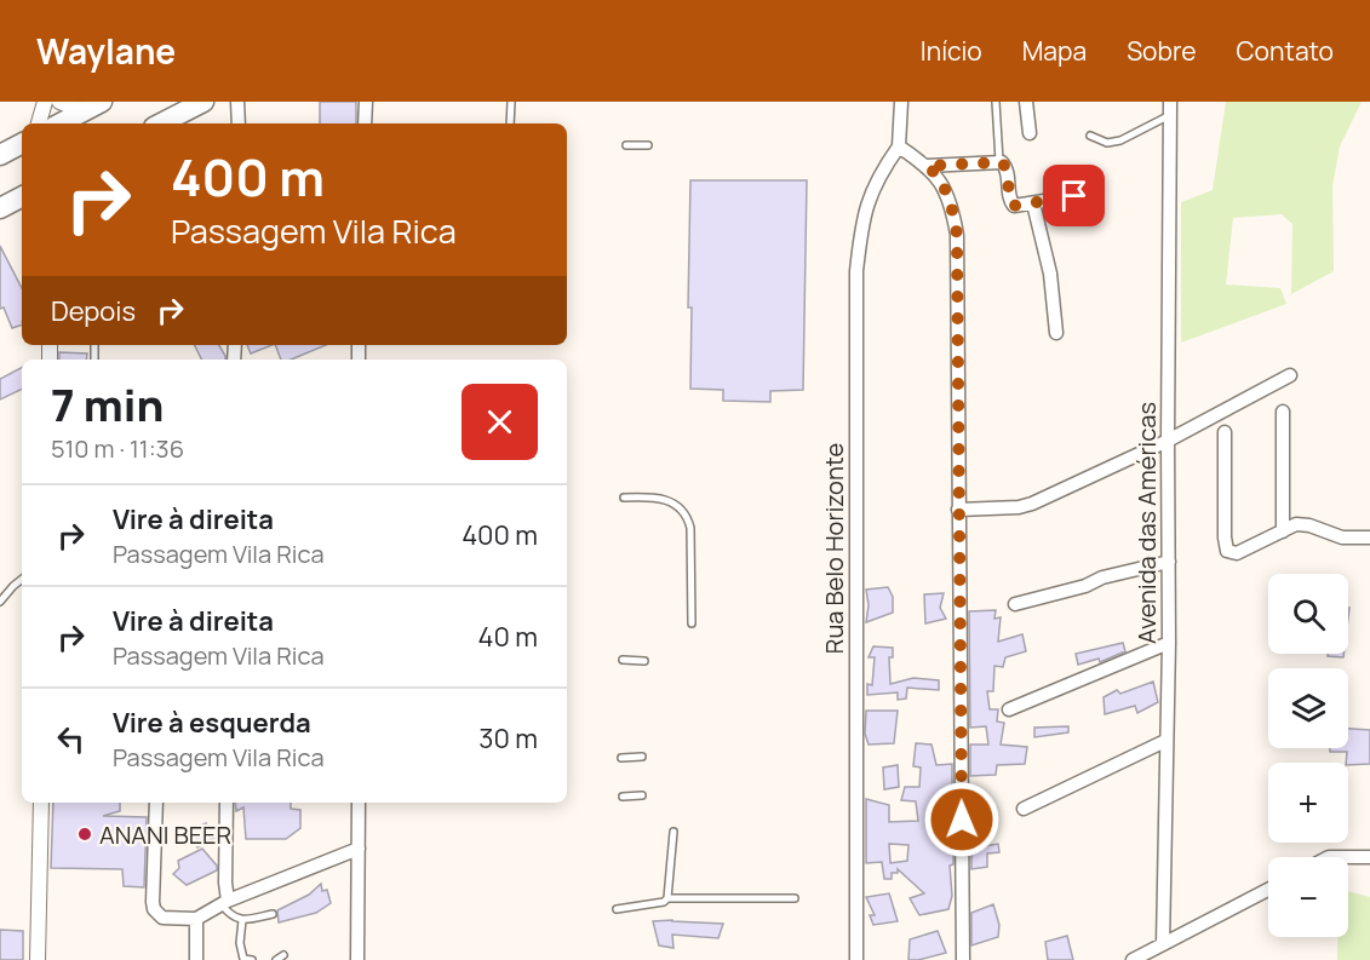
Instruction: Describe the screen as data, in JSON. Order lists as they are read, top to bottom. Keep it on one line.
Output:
{"streets":{"street":["Avenida das Américas","Rua Belo Horizonte"]},"places":["ANANI BEER"],"page":{"header":"Waylane","nav":["Início","Mapa","Sobre","Contato"],"turn":["400 m","Passagem Vila Rica"],"then":"Depois","heading":["7 min","510 m · 11:36"],"list":[{"name":"Vire à direita","note":"Passagem Vila Rica","value":"400 m"},{"name":"Vire à direita","note":"Passagem Vila Rica","value":"40 m"},{"name":"Vire à esquerda","note":"Passagem Vila Rica","value":"30 m"}],"map_buttons":["+","−"]}}
